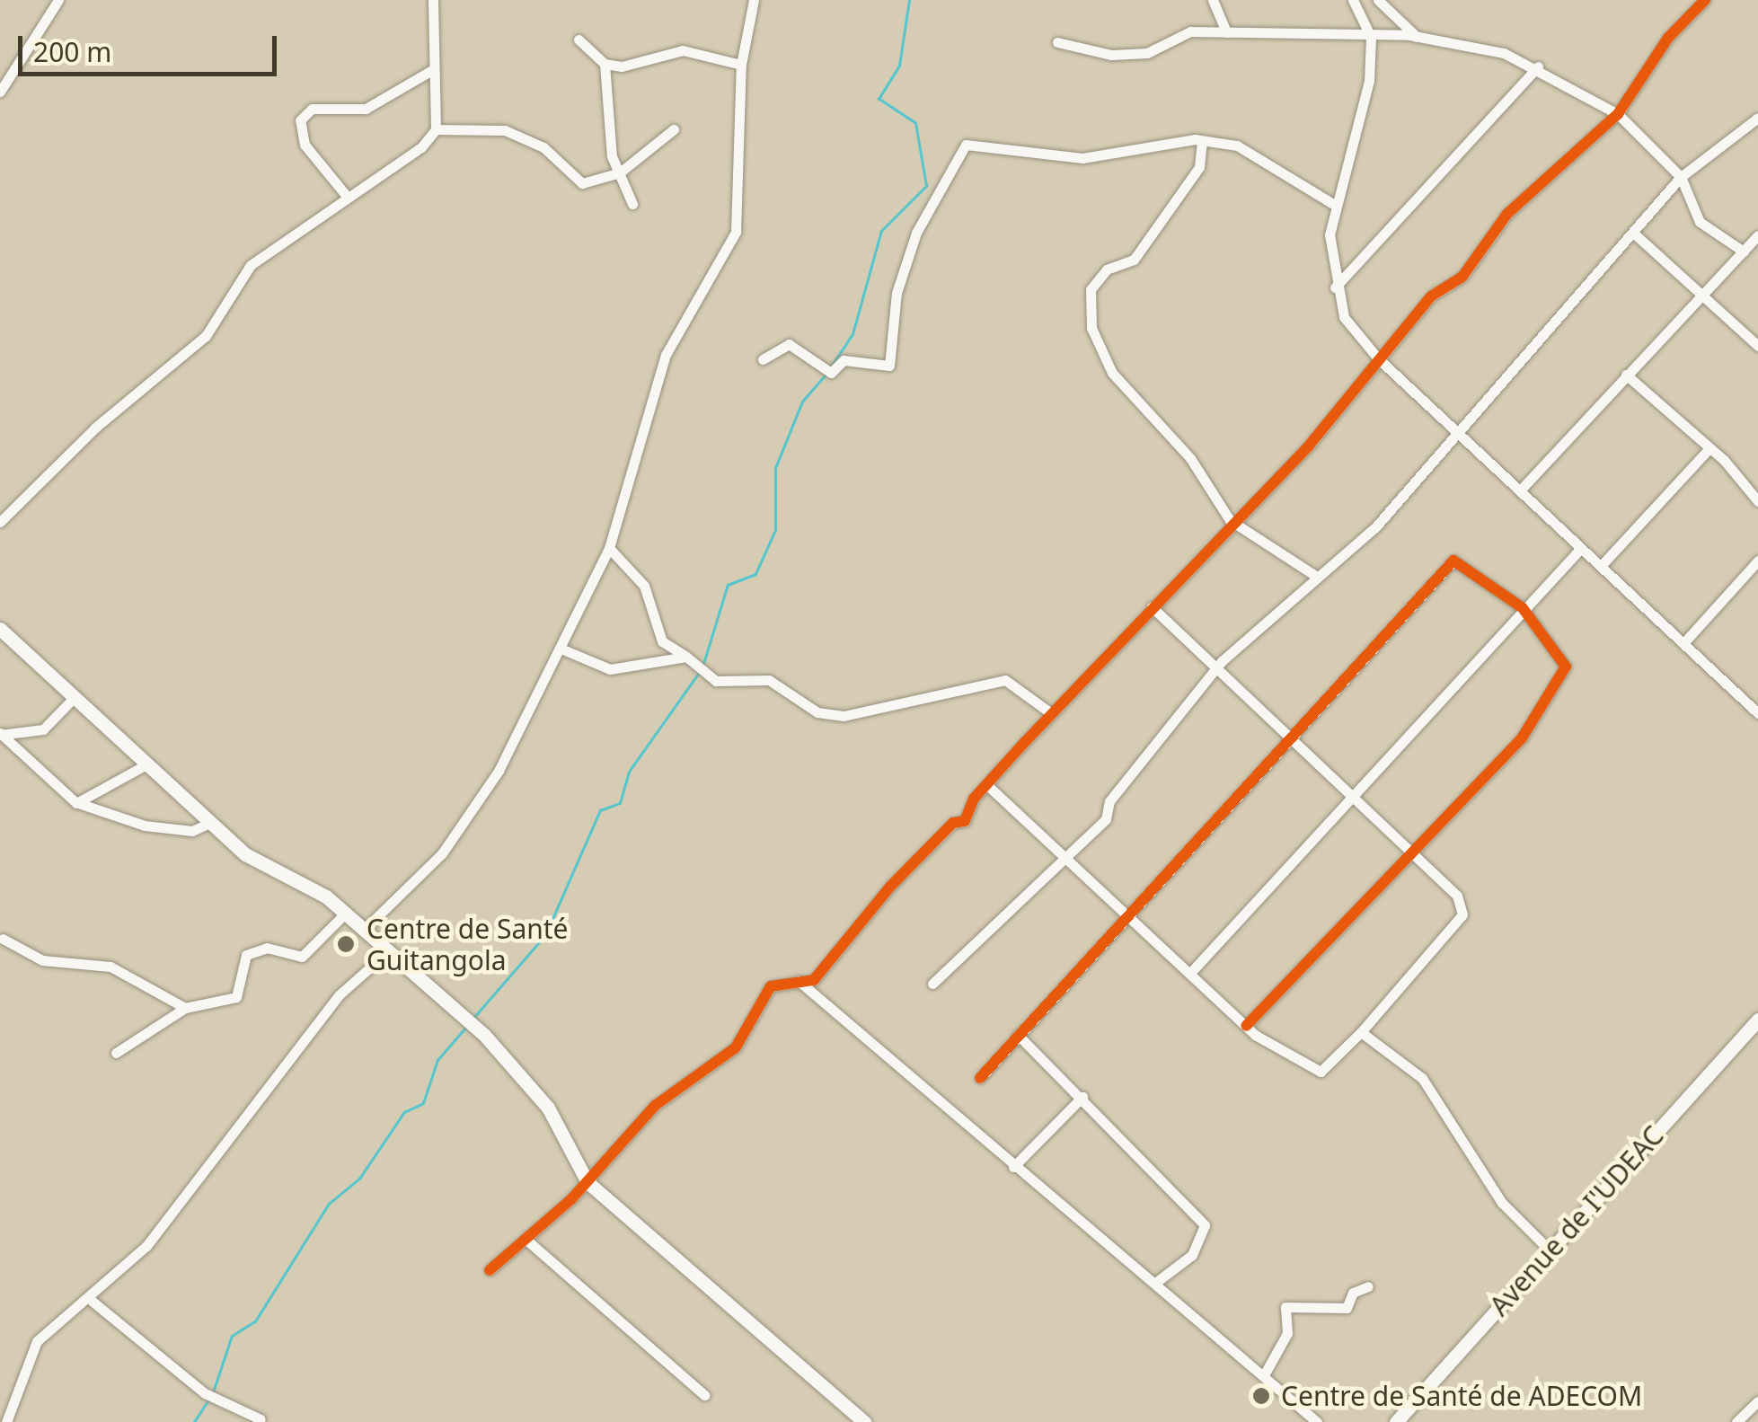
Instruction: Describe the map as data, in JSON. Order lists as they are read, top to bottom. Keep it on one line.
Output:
{"streets":{"street":["Avenue de I'UDEAC"]},"places":["Centre de Santé Guitangola","Centre de Santé de ADECOM"],"scale_bar":"200 m"}
